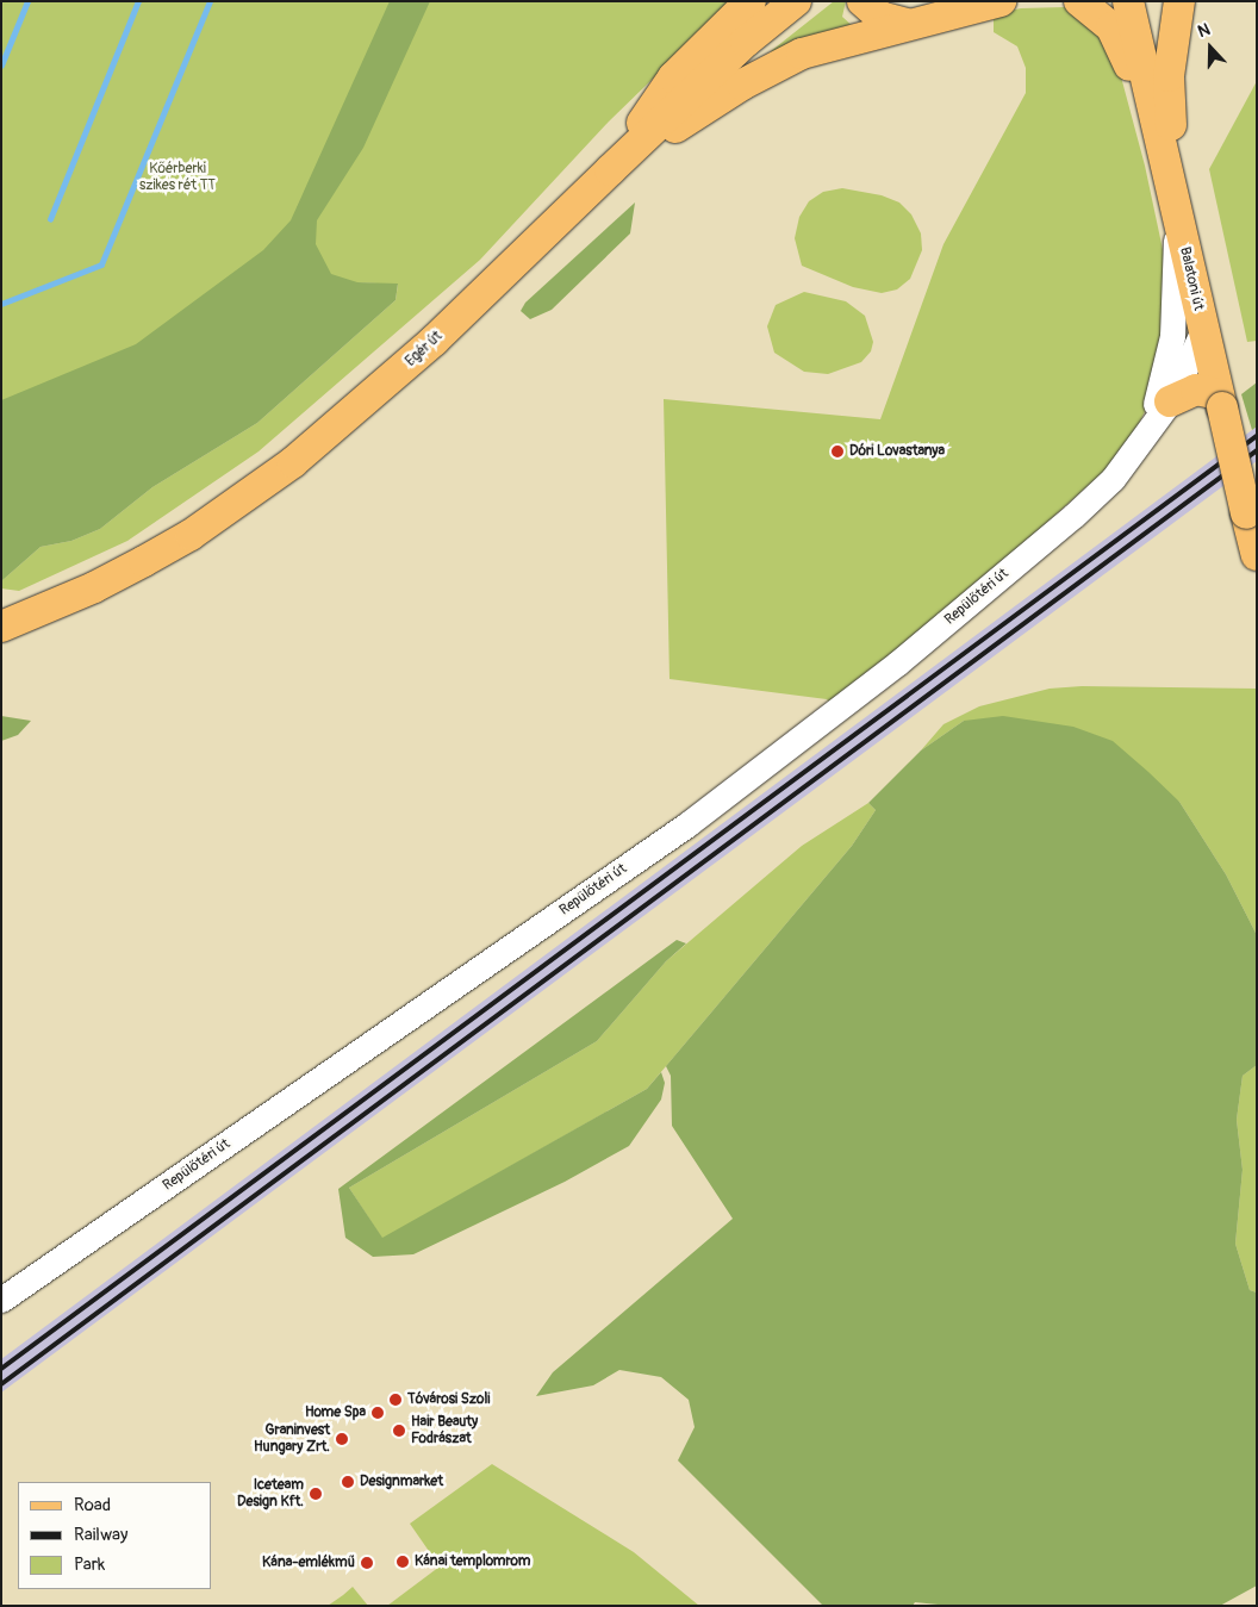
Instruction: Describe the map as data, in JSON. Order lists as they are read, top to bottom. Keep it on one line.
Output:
{"streets":{"main road":["Balatoni út","Egér út"],"street":["Repülőtéri út"]},"crossings":[["Balatoni út","Repülőtéri út"]],"parks":["Kőérberki szikes rét TT"],"places":["Dóri Lovastanya","Tóvárosi Szoli","Home Spa","Hair Beauty Fodrászat","Graninvest Hungary Zrt.","Designmarket","Iceteam Design Kft.","Kánai templomrom","Kána-emlékmű"],"legend":["Road","Railway","Park"],"north":"top"}
